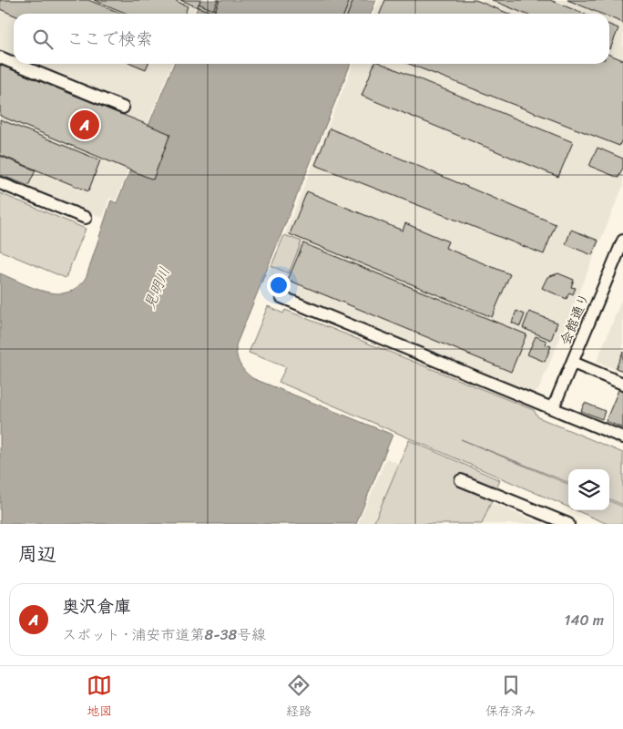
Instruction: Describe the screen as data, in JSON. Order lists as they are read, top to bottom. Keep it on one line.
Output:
{"streets":{"street":["会館通り"]},"water":["見明川"],"page":{"search":"ここで検索","pins":"A","heading":"周辺","list":[{"mark":"A","name":"奥沢倉庫","note":"スポット · 浦安市道第8-38号線","value":"140 m"}],"nav":["地図","経路","保存済み"]}}
